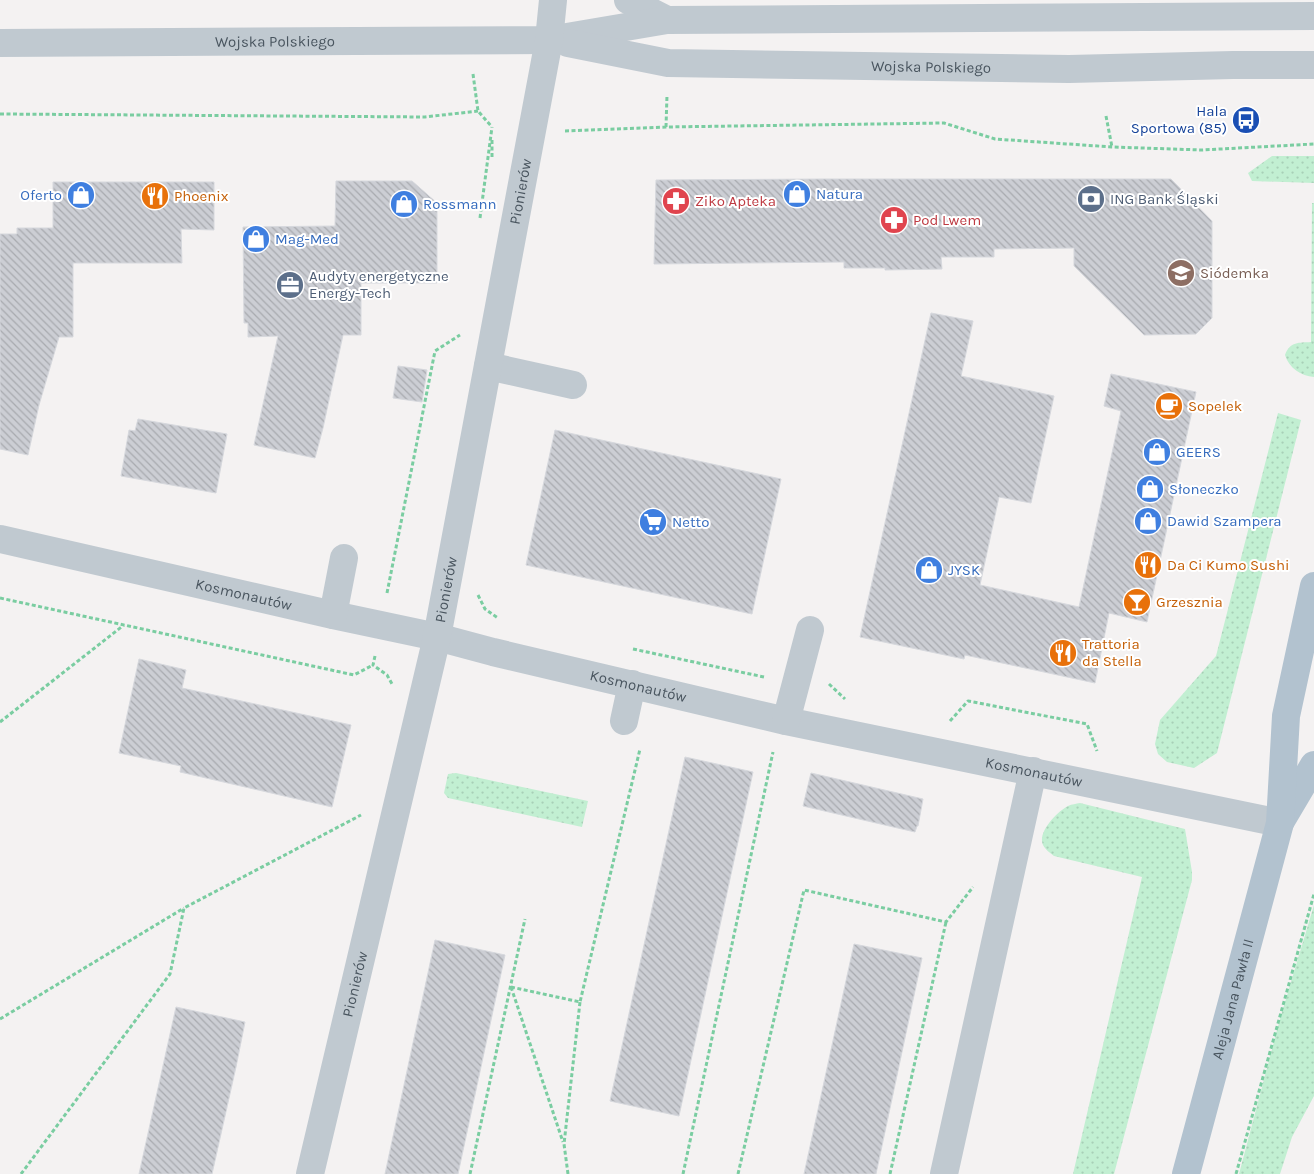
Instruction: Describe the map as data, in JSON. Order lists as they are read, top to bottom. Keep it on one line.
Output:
{"streets":{"main road":["Aleja Jana Pawła II"],"street":["Wojska Polskiego","Pionierów","Kosmonautów"]},"crossings":[["Wojska Polskiego","Pionierów"],["Pionierów","Kosmonautów"],["Kosmonautów","Aleja Jana Pawła II"]],"places":{"bus stop":["Hala Sportowa (85)"],"shop":["Natura","Oferto","Rossmann","Mag-Med","GEERS","Słoneczko","Dawid Szampera","JYSK"],"restaurant":["Phoenix","Da Ci Kumo Sushi","Trattoria da Stella"],"bank":["ING Bank Śląski"],"pharmacy":["Ziko Apteka","Pod Lwem"],"school or university":["Siódemka"],"office":["Audyty energetyczne Energy-Tech"],"cafe":["Sopelek"],"supermarket":["Netto"],"bar":["Grzesznia"]}}
